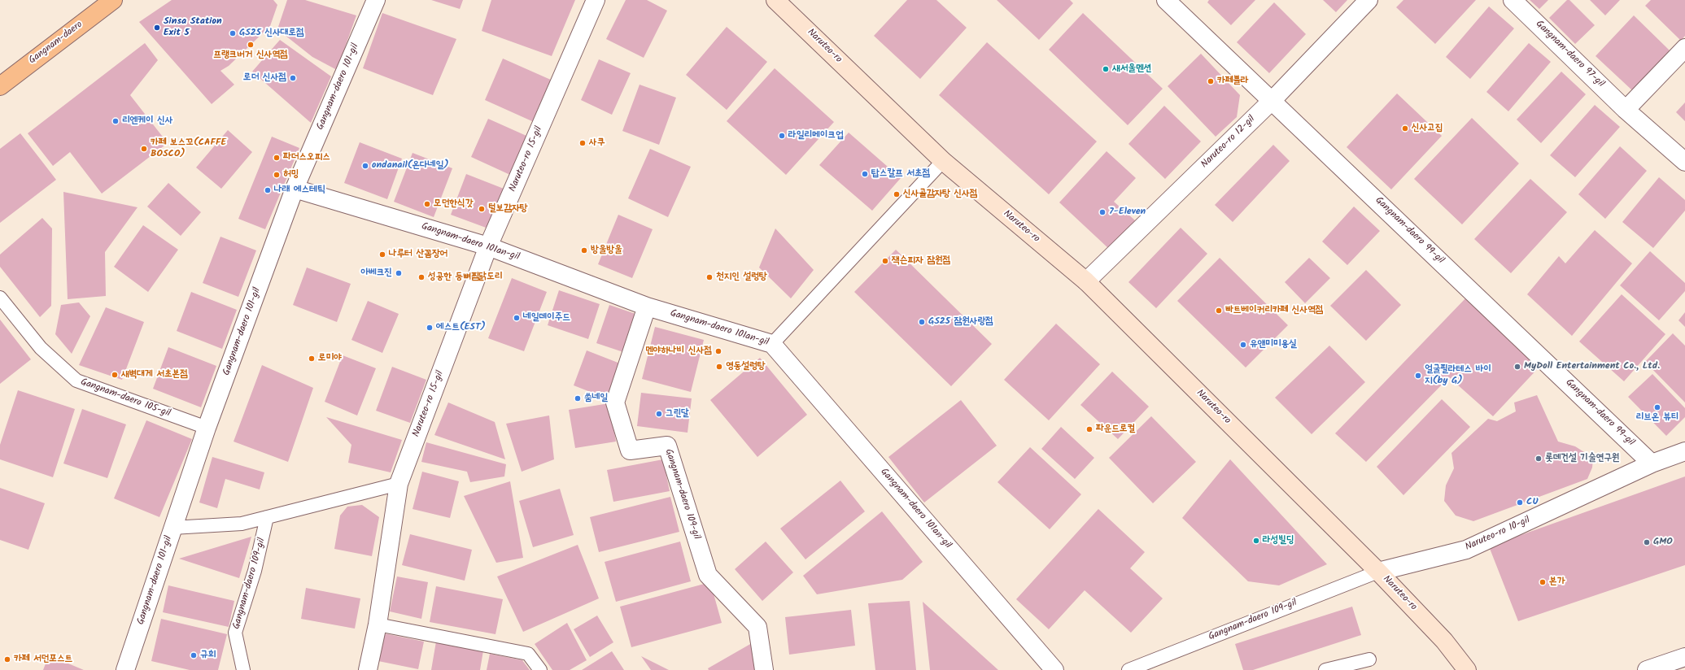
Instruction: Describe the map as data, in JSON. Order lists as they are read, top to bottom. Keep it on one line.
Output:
{"streets":{"main road":["Gangnam-daero","Naruteo-ro"],"street":["Gangnam-daero 97-gil","Gangnam-daero 101-gil","Naruteo-ro 12-gil","Naruteo-ro 15-gil","Gangnam-daero 99-gil","Gangnam-daero 101an-gil","Gangnam-daero 109-gil","Naruteo-ro 10-gil"],"lane":["Gangnam-daero 105-gil"]},"crossings":[["Naruteo-ro","Naruteo-ro 12-gil"],["Naruteo-ro","Gangnam-daero 109-gil"],["Naruteo-ro","Naruteo-ro 10-gil"],["Gangnam-daero 101-gil","Gangnam-daero 101an-gil"],["Gangnam-daero 101-gil","Gangnam-daero 105-gil"],["Naruteo-ro 12-gil","Gangnam-daero 99-gil"],["Naruteo-ro 15-gil","Gangnam-daero 101an-gil"],["Gangnam-daero 99-gil","Naruteo-ro 10-gil"],["Gangnam-daero 101an-gil","Gangnam-daero 109-gil"],["Gangnam-daero 109-gil","Naruteo-ro 10-gil"]],"places":["Sinsa Station Exit 5","GS25 신사대로점","프랭크버거 신사역점","새서울멘션","로더 신사점","카페쁄라","리엔케이 신사","신사고집","라일리메이크업","사쿠","카페 보스꼬(CAFFE BOSCO)","파더스오피스","ondanail(온다네일)","탑스칼프 서초점","허밍","나래 에스테틱","신사골감자탕 신사점","모던한식갓","털보감자탕","7-Eleven","방울방울","나루터 산꼼장어","잭슨피자 잠원점","아베크진","성공한 등뼈찜닭도리","천지인 설렁탕","빠트베이커리카페 신사역점","네일데이주드","GS25 잠원사랑점","에스트(EST)","유앤미미용실","멘야하나비 신사점","로미야","영동설렁탕","MyDoll Entertainment Co., Ltd.","새벽대게 서초본점","얼굴필라테스 바이 지(by G)","쑴네일","리브온 뷰티","그린달","파운드로컬","롯데건설 기술연구원","CU","라성빌딩","GMO","본가","규희","카페 서던포스트"]}
